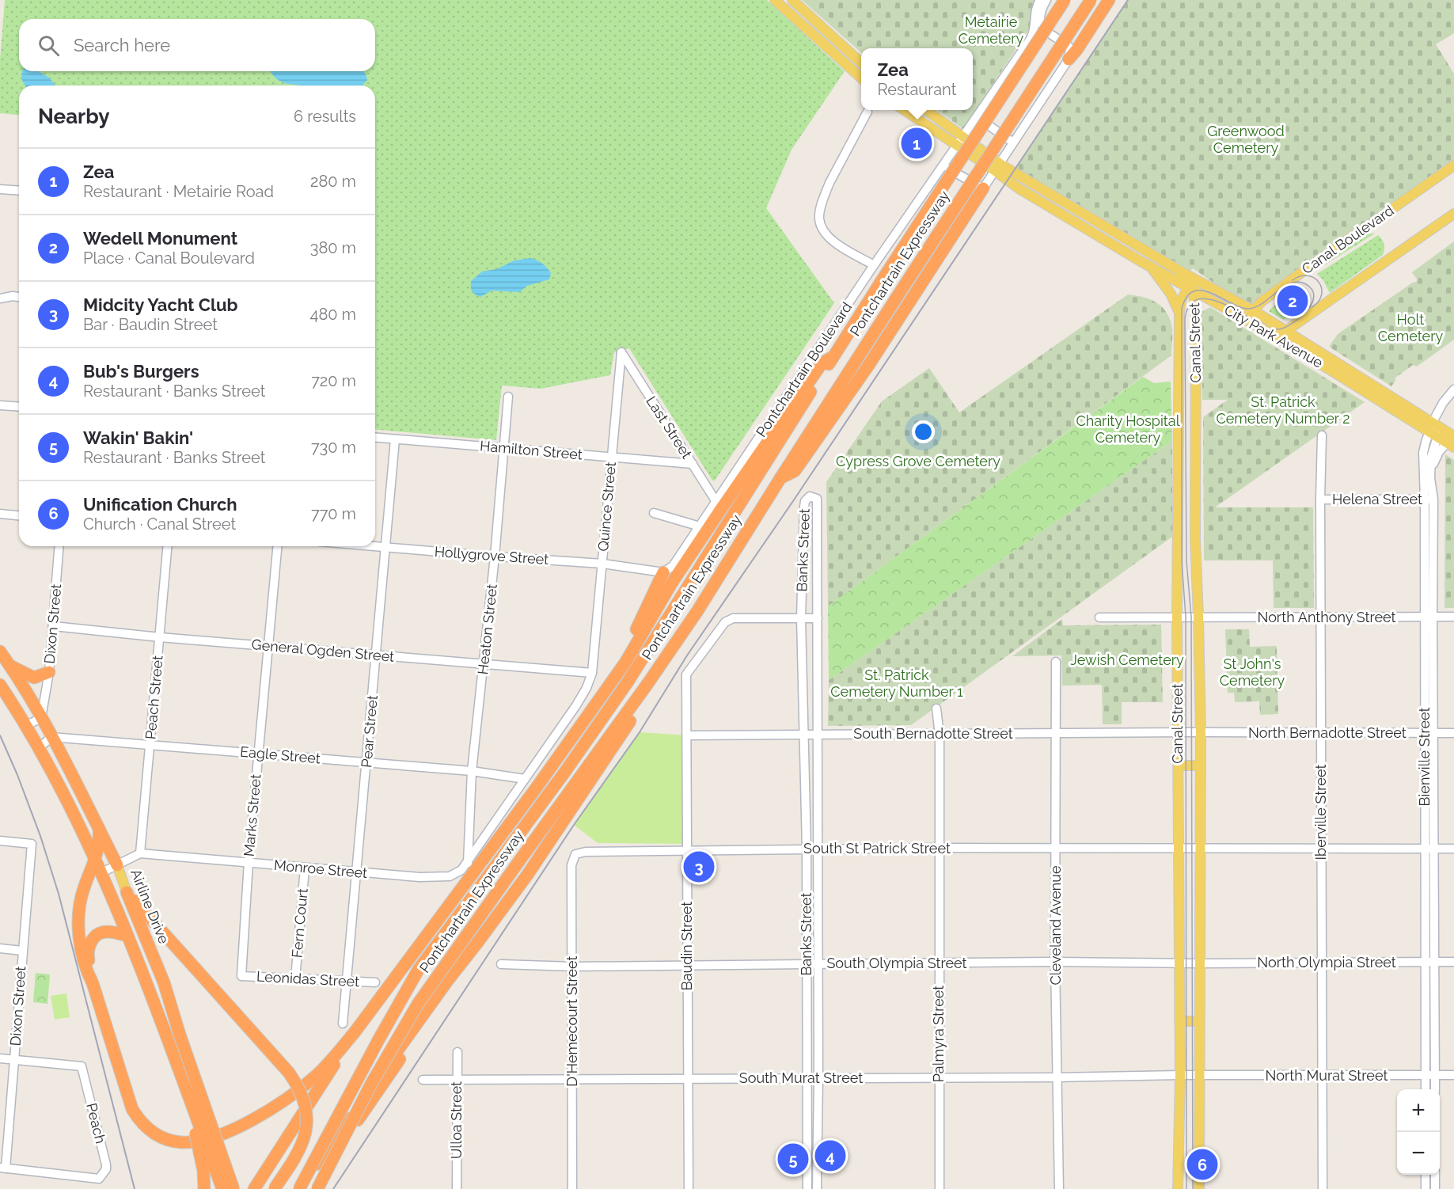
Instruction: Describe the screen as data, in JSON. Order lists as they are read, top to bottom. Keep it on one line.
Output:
{"streets":{"highway":["Pontchartrain Expressway","Airline Drive"],"main road":["Canal Boulevard","City Park Avenue","Canal Street"],"street":["Pontchartrain Boulevard","Last Street","Hamilton Street","Helena Street","Quince Street","Banks Street","Hollygrove Street","North Anthony Street","Dixon Street","Heaton Street","General Ogden Street","Peach Street","Pear Street","North Bernadotte Street","South Bernadotte Street","Eagle Street","Bienville Street","Iberville Street","Marks Street","South St Patrick Street","Monroe Street","Fern Court","Cleveland Avenue","Baudin Street","North Olympia Street","South Olympia Street","Leonidas Street","D'Hemecourt Street","Palmyra Street","North Murat Street","South Murat Street","Ulloa Street","Peach"]},"crossings":[["Canal Boulevard","City Park Avenue"],["City Park Avenue","Canal Street"],["City Park Avenue","Bienville Street"],["Canal Street","North Anthony Street"],["Canal Street","North Bernadotte Street"],["Canal Street","South Bernadotte Street"],["Canal Street","South St Patrick Street"],["Canal Street","North Olympia Street"],["Canal Street","South Olympia Street"],["Canal Street","North Murat Street"],["Canal Street","South Murat Street"],["Pontchartrain Boulevard","Last Street"],["Pontchartrain Boulevard","Hollygrove Street"],["Last Street","Hamilton Street"],["Last Street","Quince Street"],["Hamilton Street","Quince Street"],["Hamilton Street","Heaton Street"],["Hamilton Street","Pear Street"],["Helena Street","Bienville Street"],["Helena Street","Iberville Street"],["Quince Street","Hollygrove Street"],["Quince Street","Heaton Street"],["Quince Street","General Ogden Street"],["Quince Street","Eagle Street"],["Quince Street","Monroe Street"],["Banks Street","South Bernadotte Street"],["Banks Street","South St Patrick Street"],["Banks Street","Baudin Street"],["Banks Street","South Olympia Street"],["Banks Street","South Murat Street"],["Hollygrove Street","Heaton Street"],["Hollygrove Street","Pear Street"],["North Anthony Street","Bienville Street"],["North Anthony Street","Iberville Street"],["Dixon Street","General Ogden Street"],["Dixon Street","Airline Drive"],["Dixon Street","Peach"],["Heaton Street","General Ogden Street"],["Heaton Street","Eagle Street"],["General Ogden Street","Peach Street"],["General Ogden Street","Pear Street"],["General Ogden Street","Marks Street"],["Peach Street","Eagle Street"],["Peach Street","Monroe Street"],["Pear Street","Eagle Street"],["Pear Street","Monroe Street"],["Pear Street","Leonidas Street"],["North Bernadotte Street","South Bernadotte Street"],["North Bernadotte Street","Bienville Street"],["North Bernadotte Street","Iberville Street"],["South Bernadotte Street","Cleveland Avenue"],["South Bernadotte Street","Baudin Street"],["South Bernadotte Street","Palmyra Street"],["Eagle Street","Marks Street"],["Eagle Street","Airline Drive"],["Bienville Street","South St Patrick Street"],["Bienville Street","North Olympia Street"],["Bienville Street","North Murat Street"],["Iberville Street","South St Patrick Street"],["Iberville Street","North Olympia Street"],["Iberville Street","North Murat Street"],["Marks Street","Monroe Street"],["Marks Street","Leonidas Street"],["South St Patrick Street","Cleveland Avenue"],["South St Patrick Street","Baudin Street"],["South St Patrick Street","D'Hemecourt Street"],["South St Patrick Street","Palmyra Street"],["Monroe Street","Fern Court"],["Fern Court","Leonidas Street"],["Cleveland Avenue","South Olympia Street"],["Cleveland Avenue","South Murat Street"],["Baudin Street","South Olympia Street"],["Baudin Street","South Murat Street"],["North Olympia Street","South Olympia Street"],["South Olympia Street","D'Hemecourt Street"],["South Olympia Street","Palmyra Street"],["D'Hemecourt Street","South Murat Street"],["Palmyra Street","South Murat Street"],["North Murat Street","South Murat Street"],["South Murat Street","Ulloa Street"]],"parks":["Metairie Cemetery","Greenwood Cemetery","Holt Cemetery","St. Patrick Cemetery Number 2","Charity Hospital Cemetery","Cypress Grove Cemetery","Jewish Cemetery","St John's Cemetery","St. Patrick Cemetery Number 1"],"page":{"search":"Search here","popup":["Zea","Restaurant"],"heading":["Nearby","6 results"],"pins":["1","2","3","4","5","6"],"list":[{"mark":"1","name":"Zea","note":"Restaurant · Metairie Road","value":"280 m"},{"mark":"2","name":"Wedell Monument","note":"Place · Canal Boulevard","value":"380 m"},{"mark":"3","name":"Midcity Yacht Club","note":"Bar · Baudin Street","value":"480 m"},{"mark":"4","name":"Bub's Burgers","note":"Restaurant · Banks Street","value":"720 m"},{"mark":"5","name":"Wakin' Bakin'","note":"Restaurant · Banks Street","value":"730 m"},{"mark":"6","name":"Unification Church","note":"Church · Canal Street","value":"770 m"}],"map_buttons":["+","−"]}}
